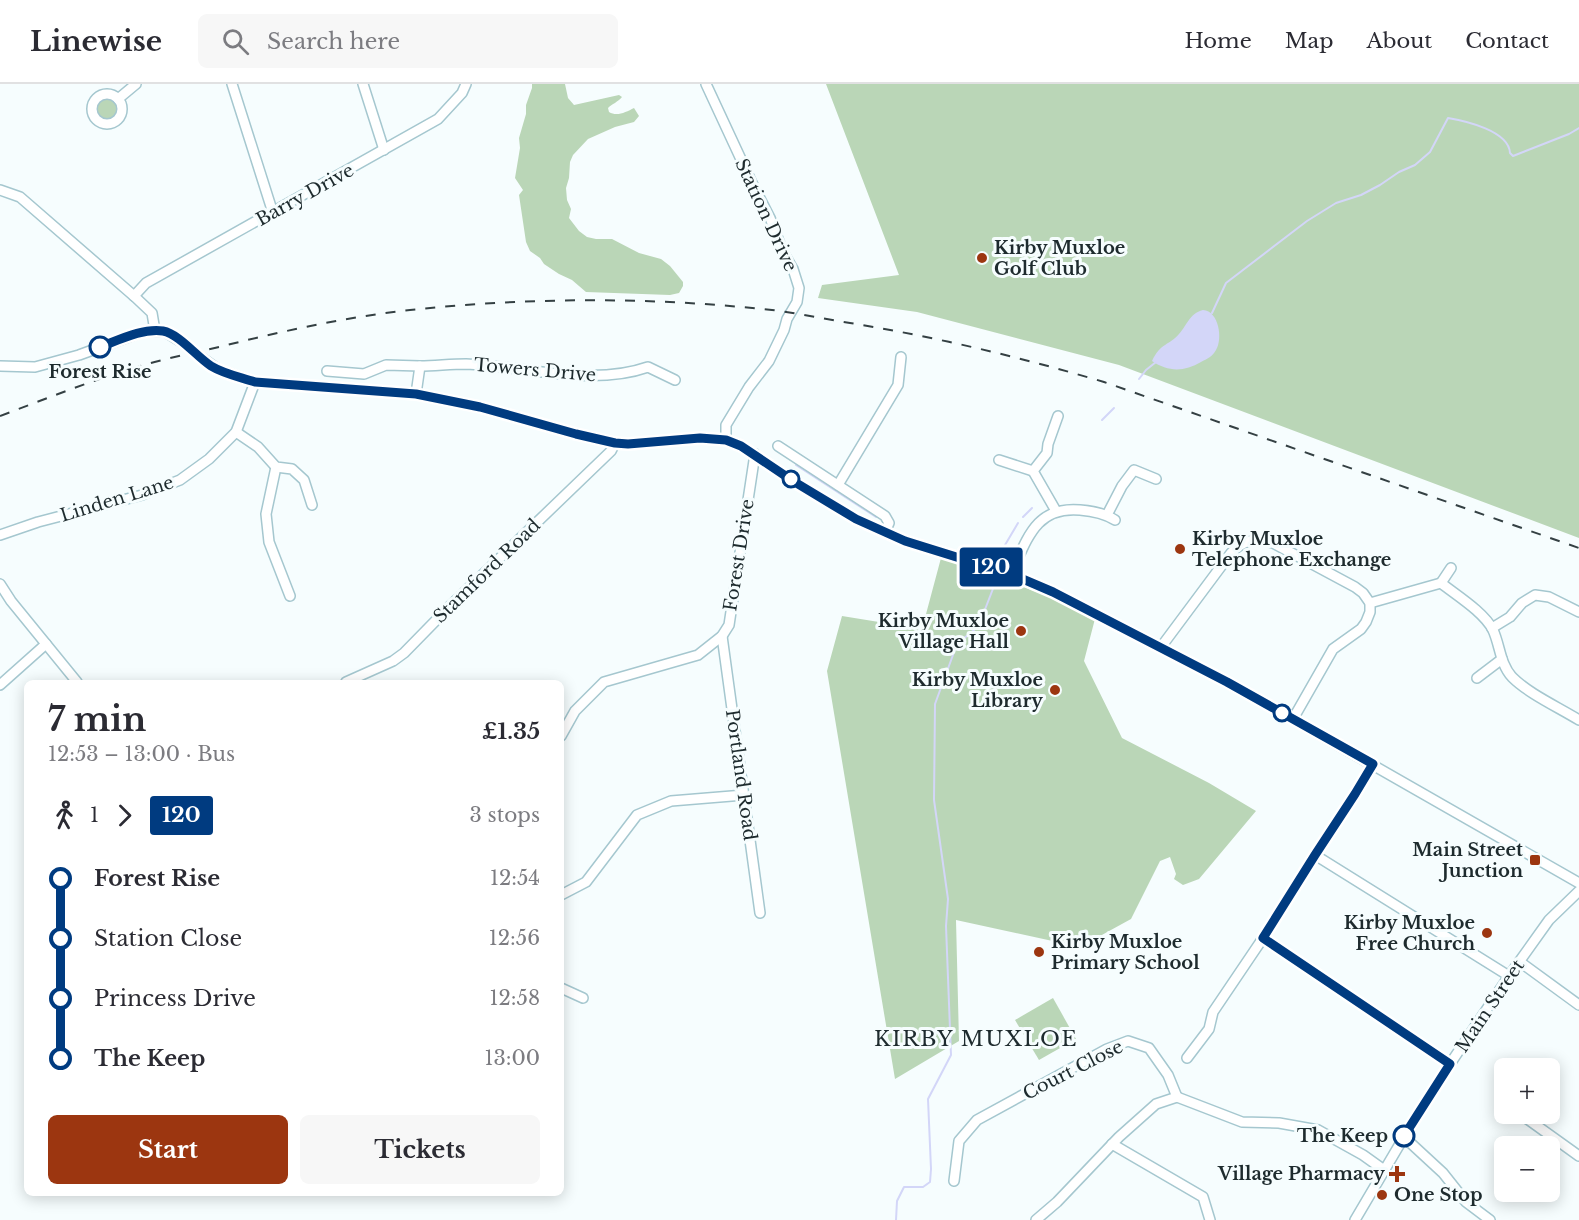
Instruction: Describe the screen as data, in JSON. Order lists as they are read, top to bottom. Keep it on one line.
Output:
{"streets":{"street":["Barry Drive","Station Drive","Towers Drive","Linden Lane","Forest Drive","Stamford Road","Portland Road","Main Street","Court Close"]},"crossings":[["Forest Drive","Portland Road"]],"districts":["KIRBY MUXLOE"],"places":{"other":["Kirby Muxloe Golf Club","Forest Rise","Kirby Muxloe Telephone Exchange","Kirby Muxloe Village Hall","Kirby Muxloe Library","Kirby Muxloe Free Church","Kirby Muxloe Primary School","The Keep","One Stop"],"transit":["Main Street Junction"],"health":["Village Pharmacy"]},"lines":["bus line 120"],"page":{"header":"Linewise","search":"Search here","nav":["Home","Map","About","Contact"],"on_map":"120","heading":["7 min","12:53 – 13:00 · Bus","£1.35"],"legs":["1","120","3 stops"],"list":[{"name":"Forest Rise","value":"12:54"},{"name":"Station Close","value":"12:56"},{"name":"Princess Drive","value":"12:58"},{"name":"The Keep","value":"13:00"}],"map_buttons":["+","−"],"buttons":["Start","Tickets"]}}
